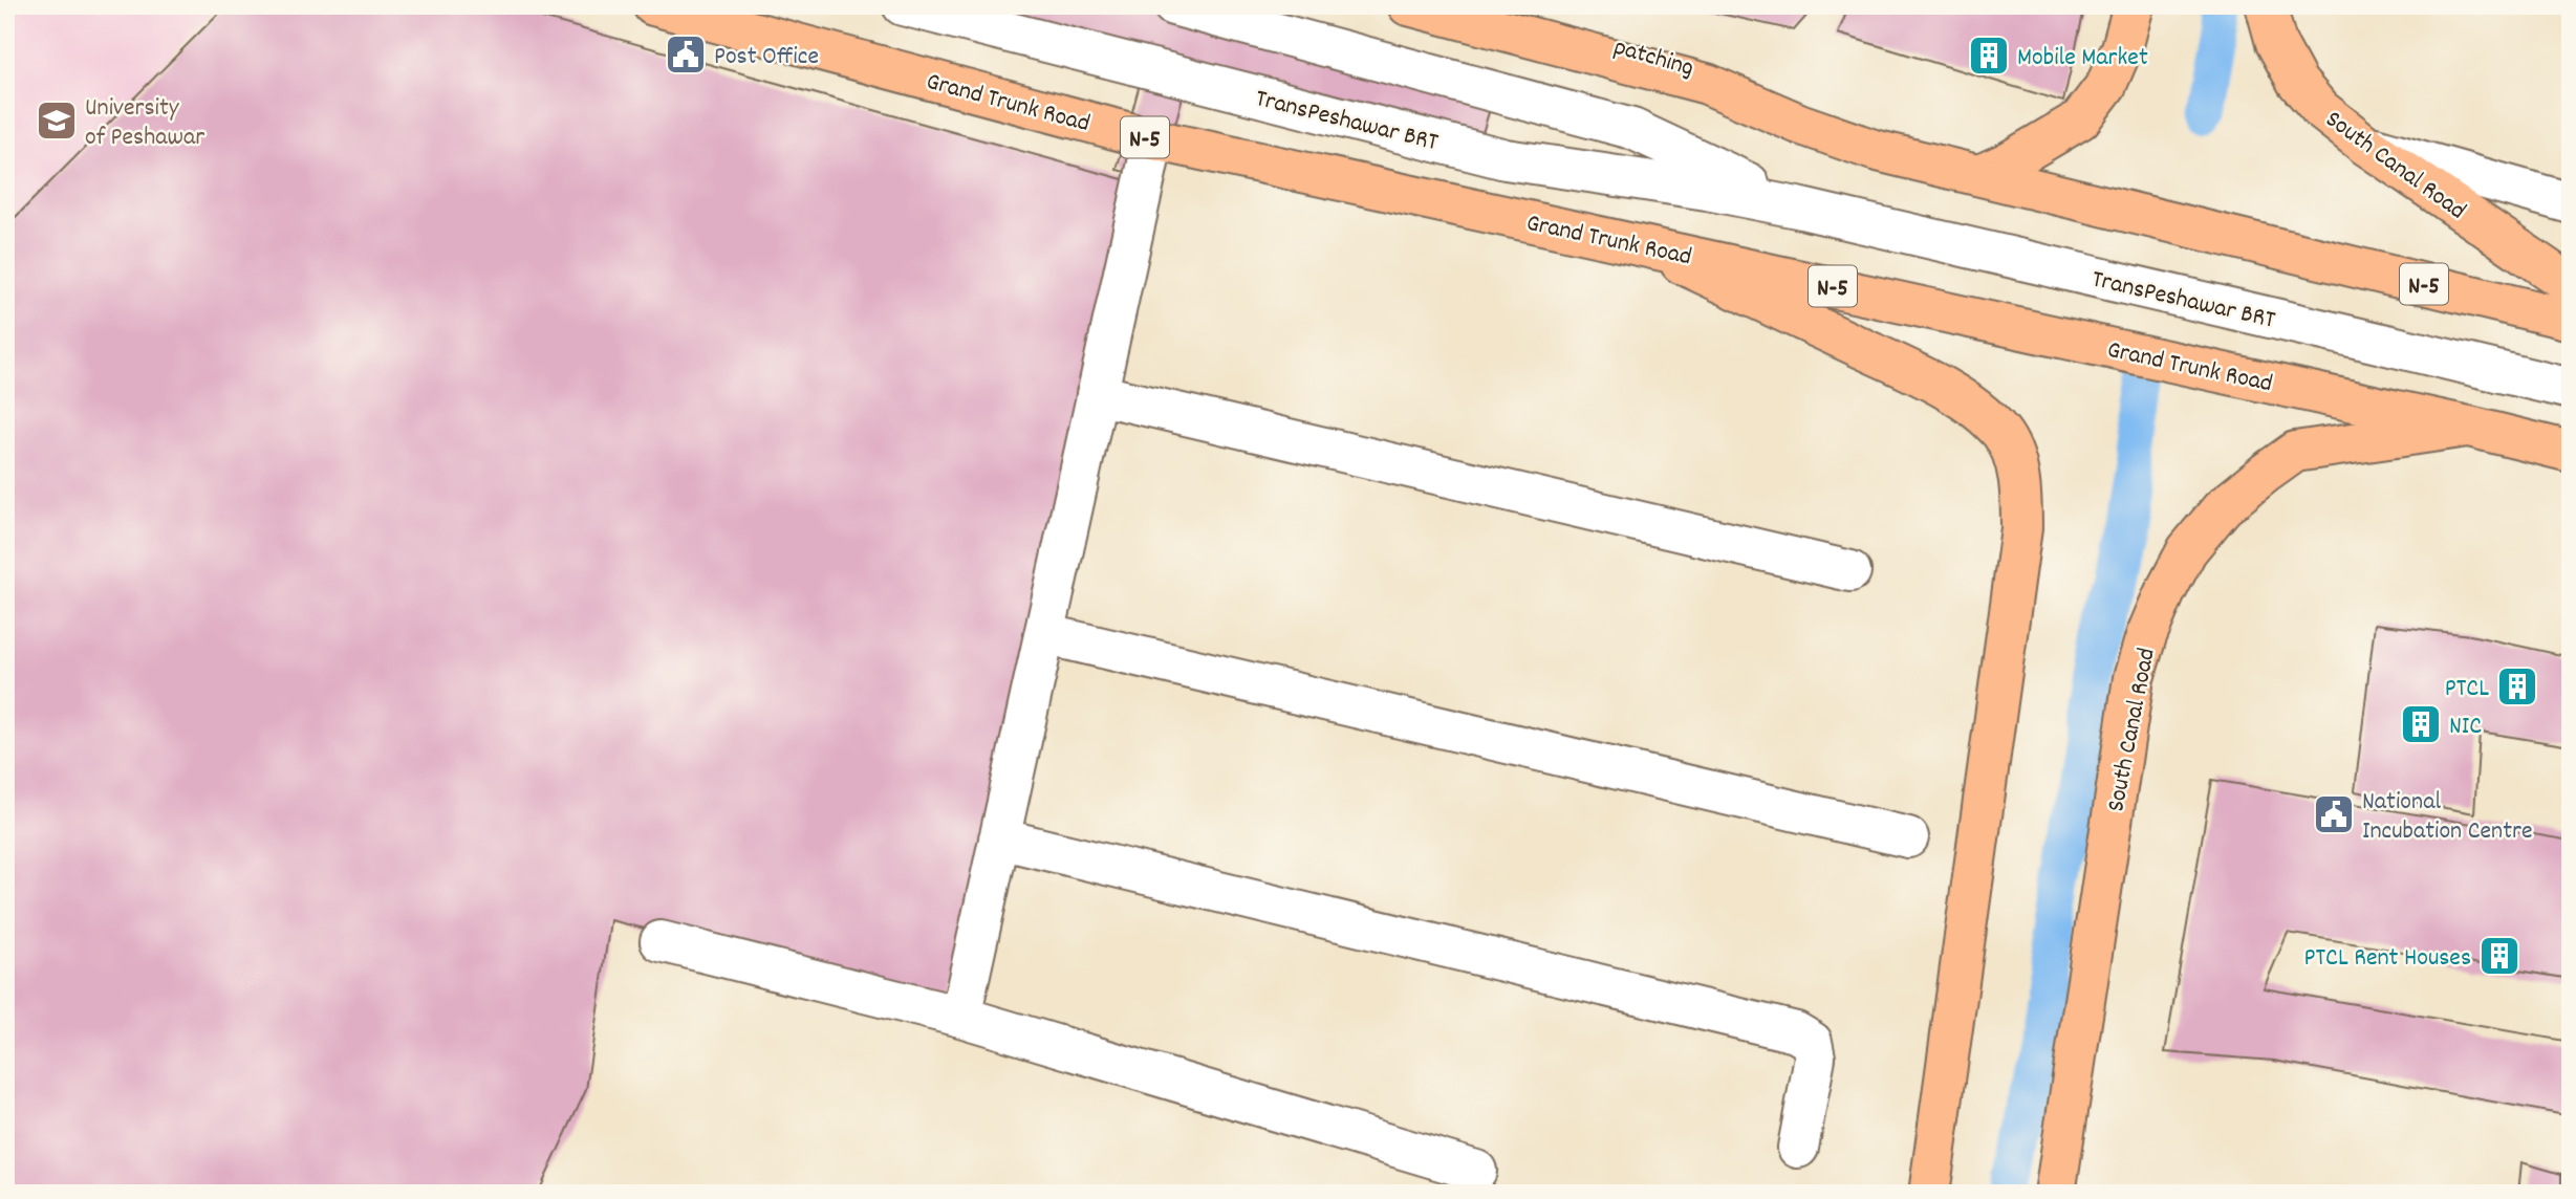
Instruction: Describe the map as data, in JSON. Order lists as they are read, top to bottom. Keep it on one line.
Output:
{"streets":{"main road":["Grand Trunk Road","N-5","South Canal Road"],"street":["patching","TransPeshawar BRT"]},"crossings":[["Grand Trunk Road","South Canal Road"]],"places":{"public building":["Post Office","National Incubation Centre"],"building":["Mobile Market","PTCL","NIC","PTCL Rent Houses"],"school or university":["University of Peshawar"]}}
